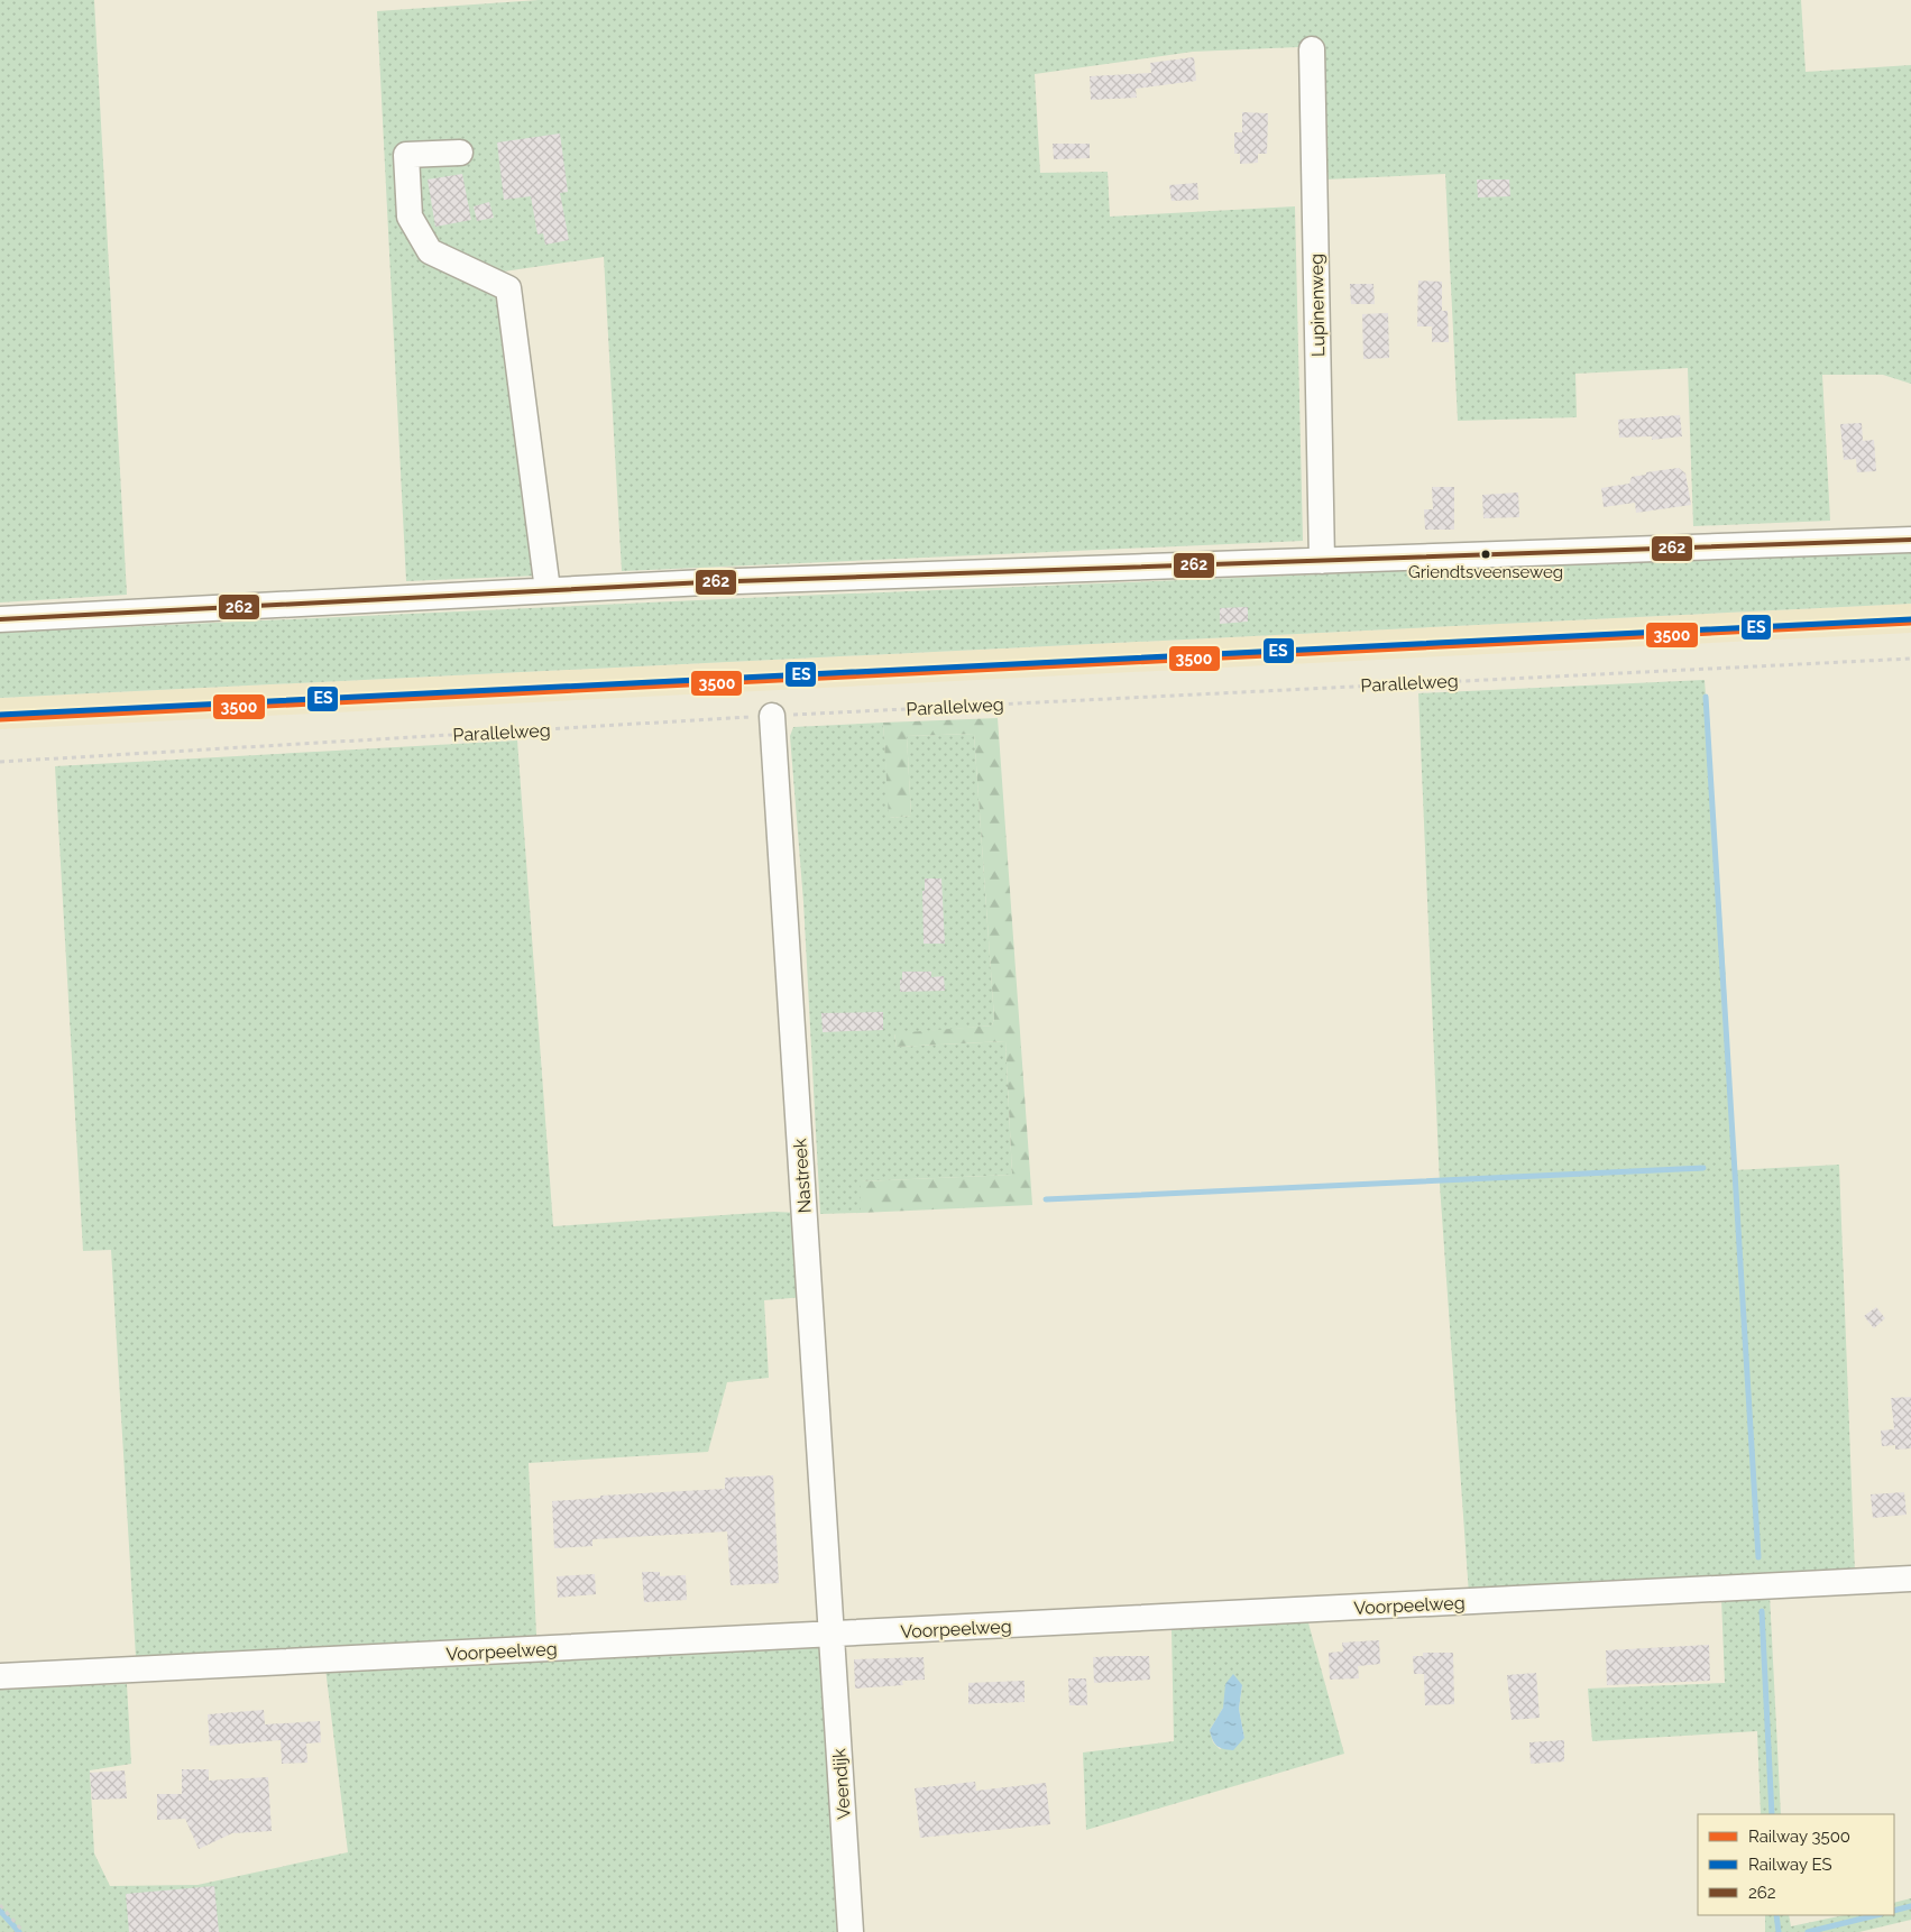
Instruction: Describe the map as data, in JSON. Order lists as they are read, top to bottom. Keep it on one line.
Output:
{"streets":{"street":["Lupinenweg","Nastreek","Voorpeelweg","Veendijk"],"path":["Parallelweg"]},"crossings":[["Parallelweg","Nastreek"],["Nastreek","Voorpeelweg"],["Nastreek","Veendijk"],["Voorpeelweg","Veendijk"]],"places":["Griendtsveenseweg"],"lines":["transit line 262","rail line ES","rail line 3500"],"legend":["Railway 3500","Railway ES","262"]}
